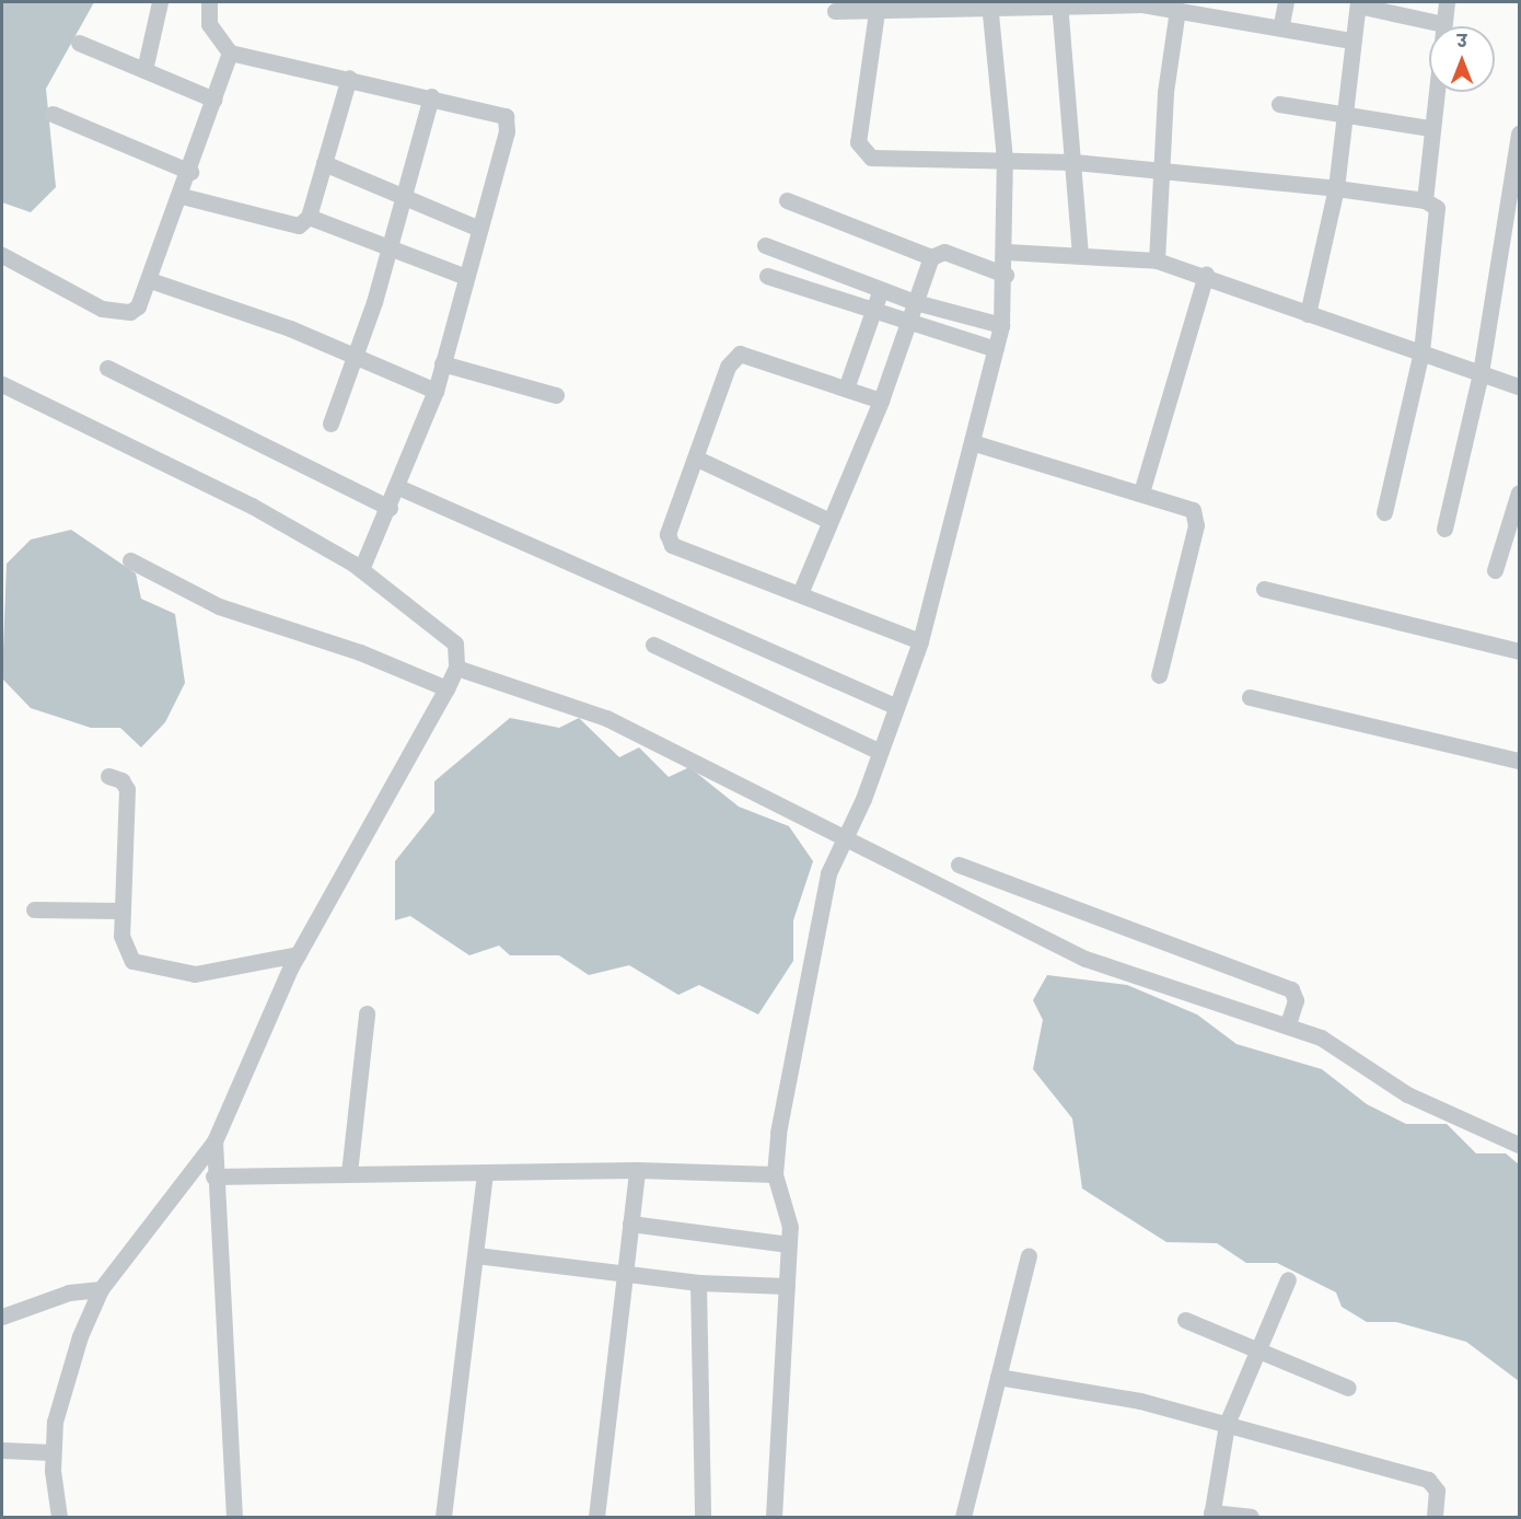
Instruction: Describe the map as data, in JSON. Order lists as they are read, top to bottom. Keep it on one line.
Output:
{"north":"top"}
